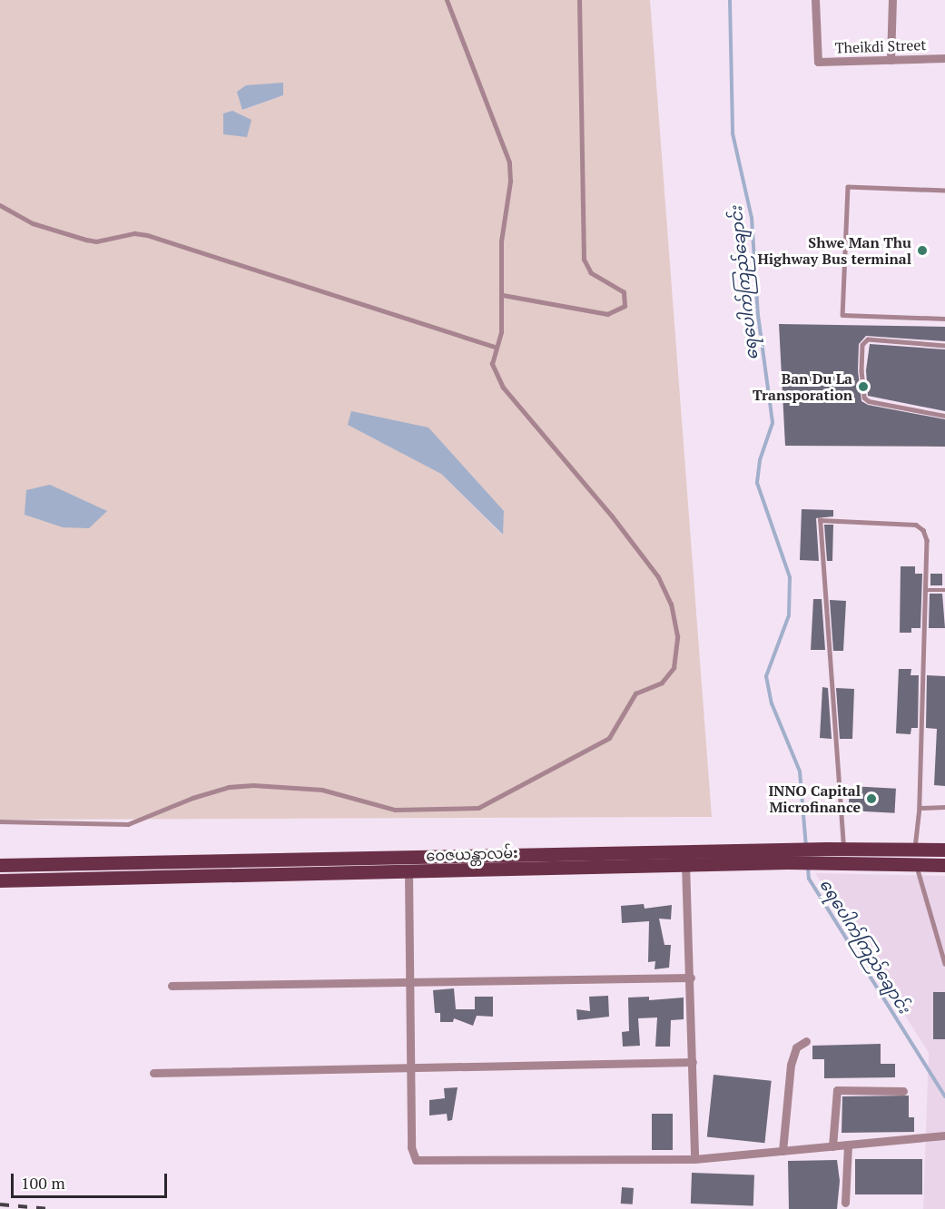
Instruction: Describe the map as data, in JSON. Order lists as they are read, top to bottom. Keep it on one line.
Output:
{"streets":{"main road":["ဝေဇယန္တာလမ်း"],"street":["Theikdi Street"]},"water":["ရေပေါက်ကြည်ချောင်း"],"places":["Shwe Man Thu Highway Bus terminal","Ban Du La Transporation","INNO Capital Microfinance"],"scale_bar":"100 m"}
